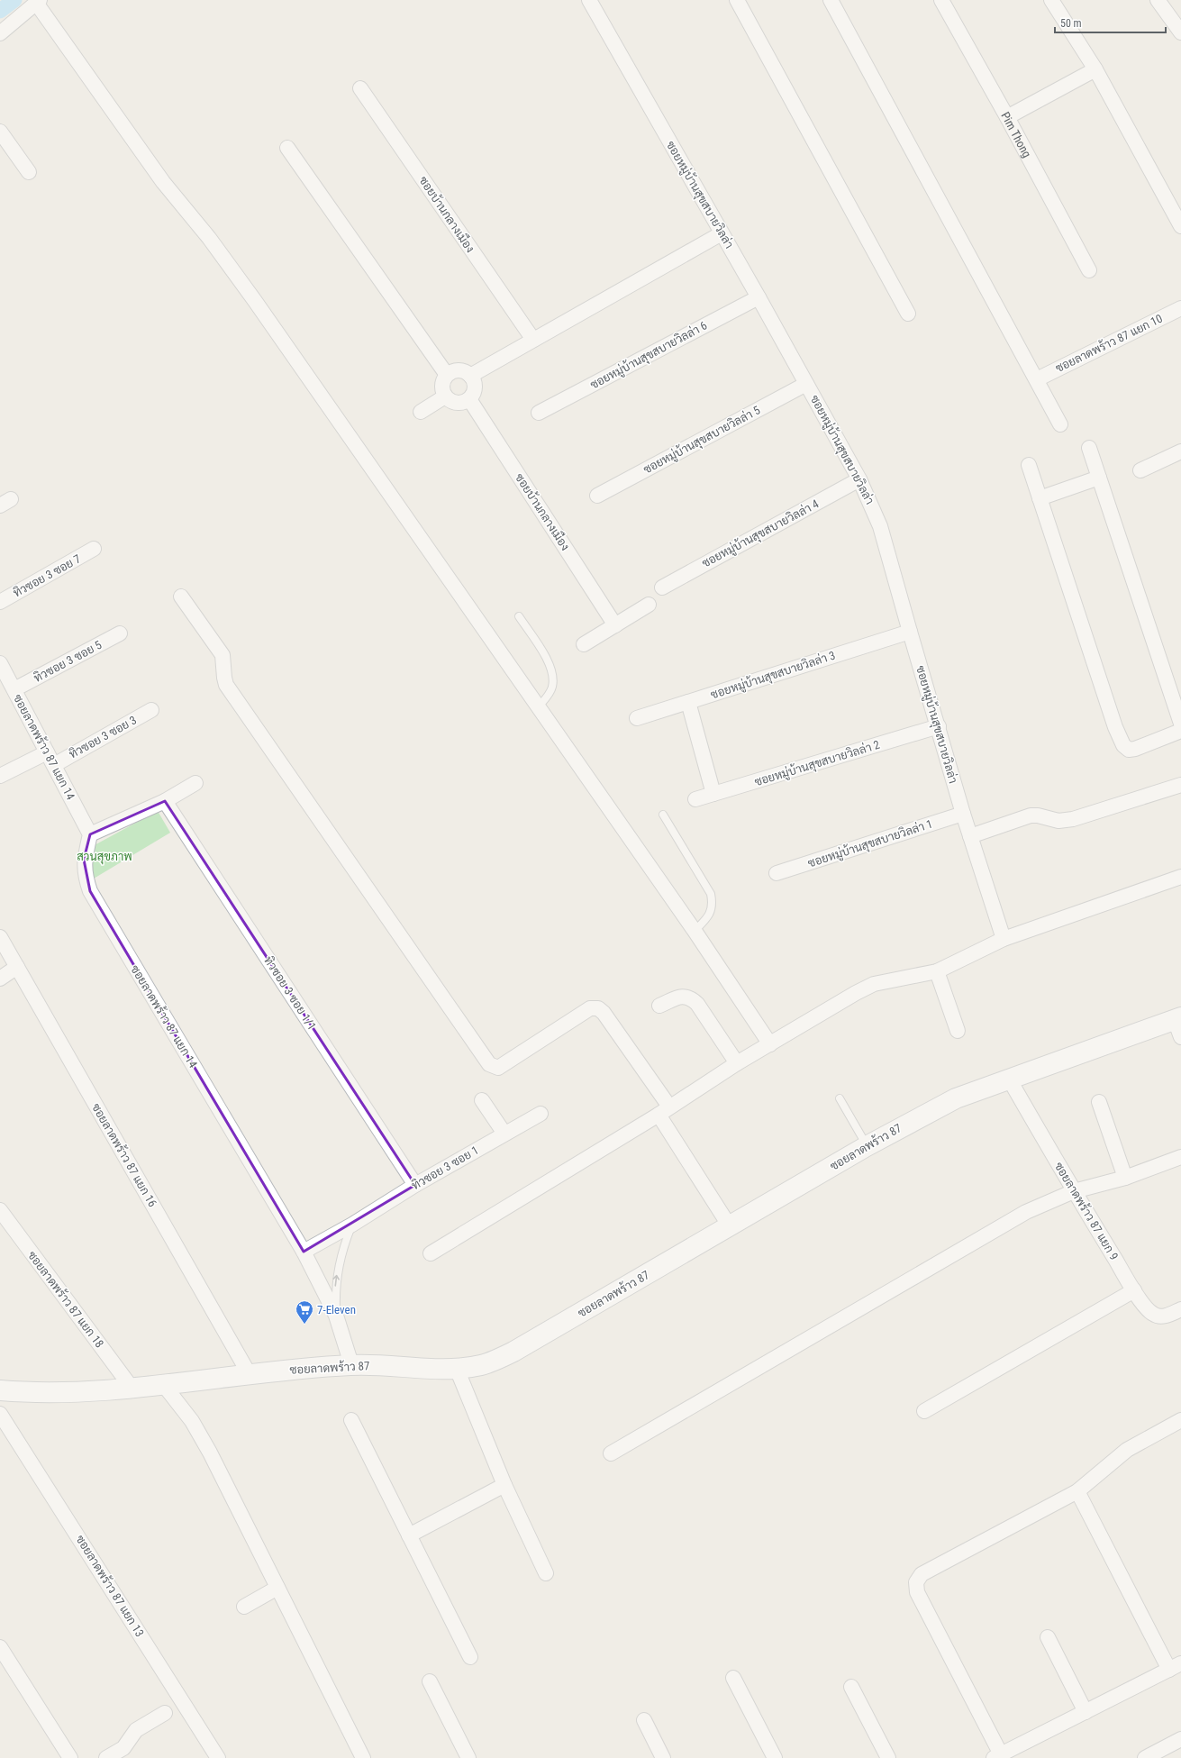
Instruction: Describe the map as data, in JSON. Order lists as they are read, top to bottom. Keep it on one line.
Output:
{"streets":{"street":["Pim Thong","ซอยหมู่บ้านสุขสบายวิลล่า","ซอยบ้านกลางเมือง","ซอยลาดพร้าว 87 แยก 10","ซอยหมู่บ้านสุขสบายวิลล่า 6","ซอยหมู่บ้านสุขสบายวิลล่า 5","ซอยหมู่บ้านสุขสบายวิลล่า 4","ทิวซอย 3 ซอย 7","ทิวซอย 3 ซอย 5","ซอยหมู่บ้านสุขสบายวิลล่า 3","ทิวซอย 3 ซอย 3","ซอยลาดพร้าว 87 แยก 14","ซอยหมู่บ้านสุขสบายวิลล่า 2","ซอยหมู่บ้านสุขสบายวิลล่า 1","ทิวซอย 3 ซอย 1/1","ซอยลาดพร้าว 87","ซอยลาดพร้าว 87 แยก 16","ทิวซอย 3 ซอย 1","ซอยลาดพร้าว 87 แยก 9","ซอยลาดพร้าว 87 แยก 18","ซอยลาดพร้าว 87 แยก 13"]},"crossings":[["ซอยหมู่บ้านสุขสบายวิลล่า","ซอยหมู่บ้านสุขสบายวิลล่า 6"],["ซอยหมู่บ้านสุขสบายวิลล่า","ซอยหมู่บ้านสุขสบายวิลล่า 5"],["ซอยหมู่บ้านสุขสบายวิลล่า","ซอยหมู่บ้านสุขสบายวิลล่า 4"],["ซอยหมู่บ้านสุขสบายวิลล่า","ซอยหมู่บ้านสุขสบายวิลล่า 3"],["ซอยหมู่บ้านสุขสบายวิลล่า","ซอยหมู่บ้านสุขสบายวิลล่า 2"],["ซอยหมู่บ้านสุขสบายวิลล่า","ซอยหมู่บ้านสุขสบายวิลล่า 1"],["ทิวซอย 3 ซอย 5","ซอยลาดพร้าว 87 แยก 14"],["ทิวซอย 3 ซอย 3","ซอยลาดพร้าว 87 แยก 14"],["ซอยลาดพร้าว 87 แยก 14","ซอยลาดพร้าว 87"],["ซอยลาดพร้าว 87 แยก 14","ทิวซอย 3 ซอย 1"],["ทิวซอย 3 ซอย 1/1","ทิวซอย 3 ซอย 1"],["ซอยลาดพร้าว 87","ซอยลาดพร้าว 87 แยก 16"],["ซอยลาดพร้าว 87","ซอยลาดพร้าว 87 แยก 9"],["ซอยลาดพร้าว 87","ซอยลาดพร้าว 87 แยก 18"]],"parks":["สวนสุขภาพ"],"places":{"supermarket":["7-Eleven"]},"scale_bar":"50 m"}
